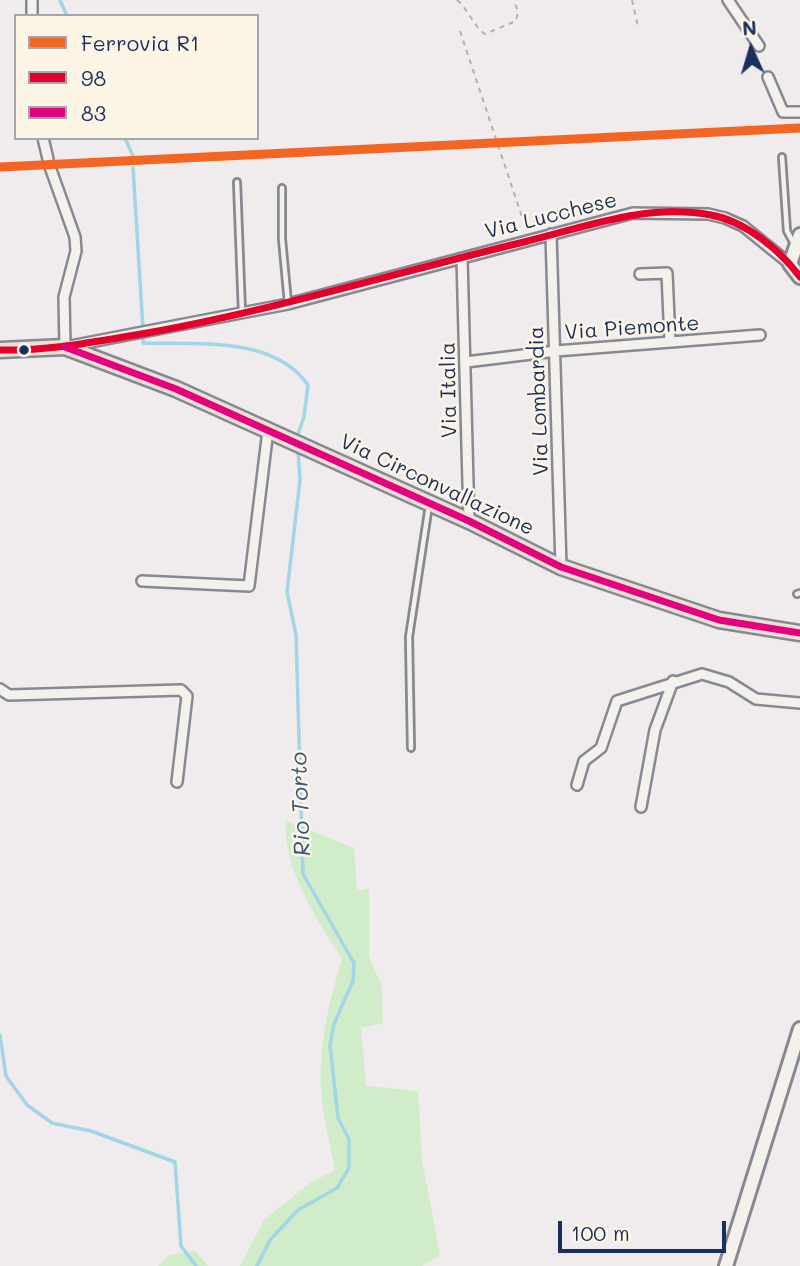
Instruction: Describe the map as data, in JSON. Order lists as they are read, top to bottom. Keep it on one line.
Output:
{"streets":{"main road":["Via Circonvallazione"],"street":["Via Lucchese","Via Piemonte","Via Italia","Via Lombardia"]},"crossings":[["Via Lucchese","Via Italia"],["Via Lucchese","Via Lombardia"],["Via Lucchese","Via Circonvallazione"],["Via Piemonte","Via Italia"],["Via Piemonte","Via Lombardia"],["Via Italia","Via Circonvallazione"],["Via Lombardia","Via Circonvallazione"]],"water":["Rio Torto"],"lines":["rail line R1","transit line 98","transit line 83"],"legend":["Ferrovia R1","98","83"],"scale_bar":"100 m","north":"top"}
